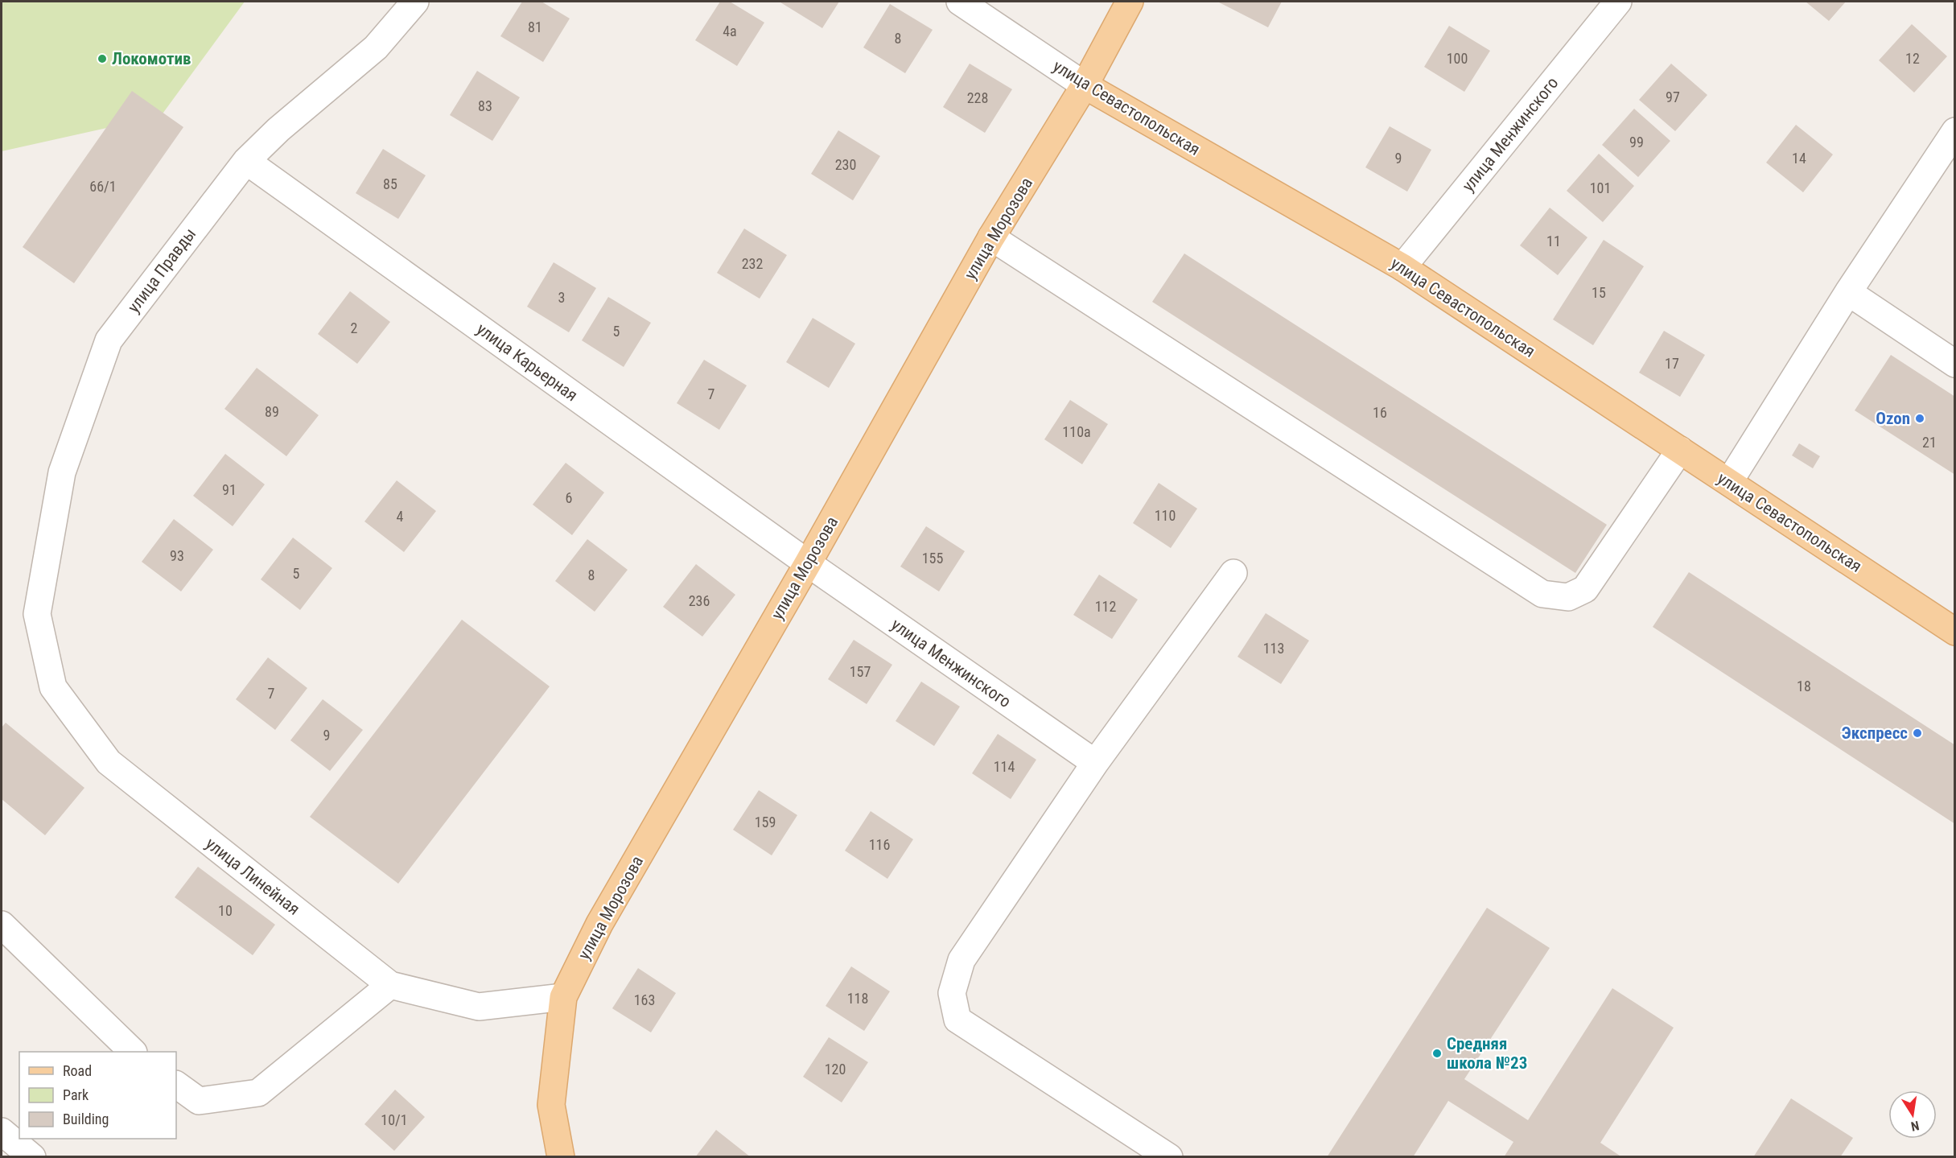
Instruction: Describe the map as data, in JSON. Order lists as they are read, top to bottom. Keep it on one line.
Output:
{"streets":{"main road":["улица Севастопольская","улица Морозова"],"street":["улица Менжинского","улица Правды","улица Карьерная","улица Линейная"]},"crossings":[["улица Севастопольская","улица Менжинского"],["улица Севастопольская","улица Морозова"],["улица Менжинского","улица Морозова"],["улица Менжинского","улица Карьерная"],["улица Морозова","улица Карьерная"],["улица Морозова","улица Линейная"],["улица Правды","улица Карьерная"],["улица Правды","улица Линейная"]],"places":["Локомотив","Ozon","Экспресс","Средняя школа №23"],"house_numbers":["81","4а","8","100","12","97","228","83","99","9","14","230","85","66/1","101","11","232","15","3","2","5","17","7","89","16","110а","21","91","6","110","4","93","155","5","8","236","112","113","157","18","7","9","114","159","116","10","118","163","120","10/1"],"legend":["Road","Park","Building"],"north":"bottom"}
